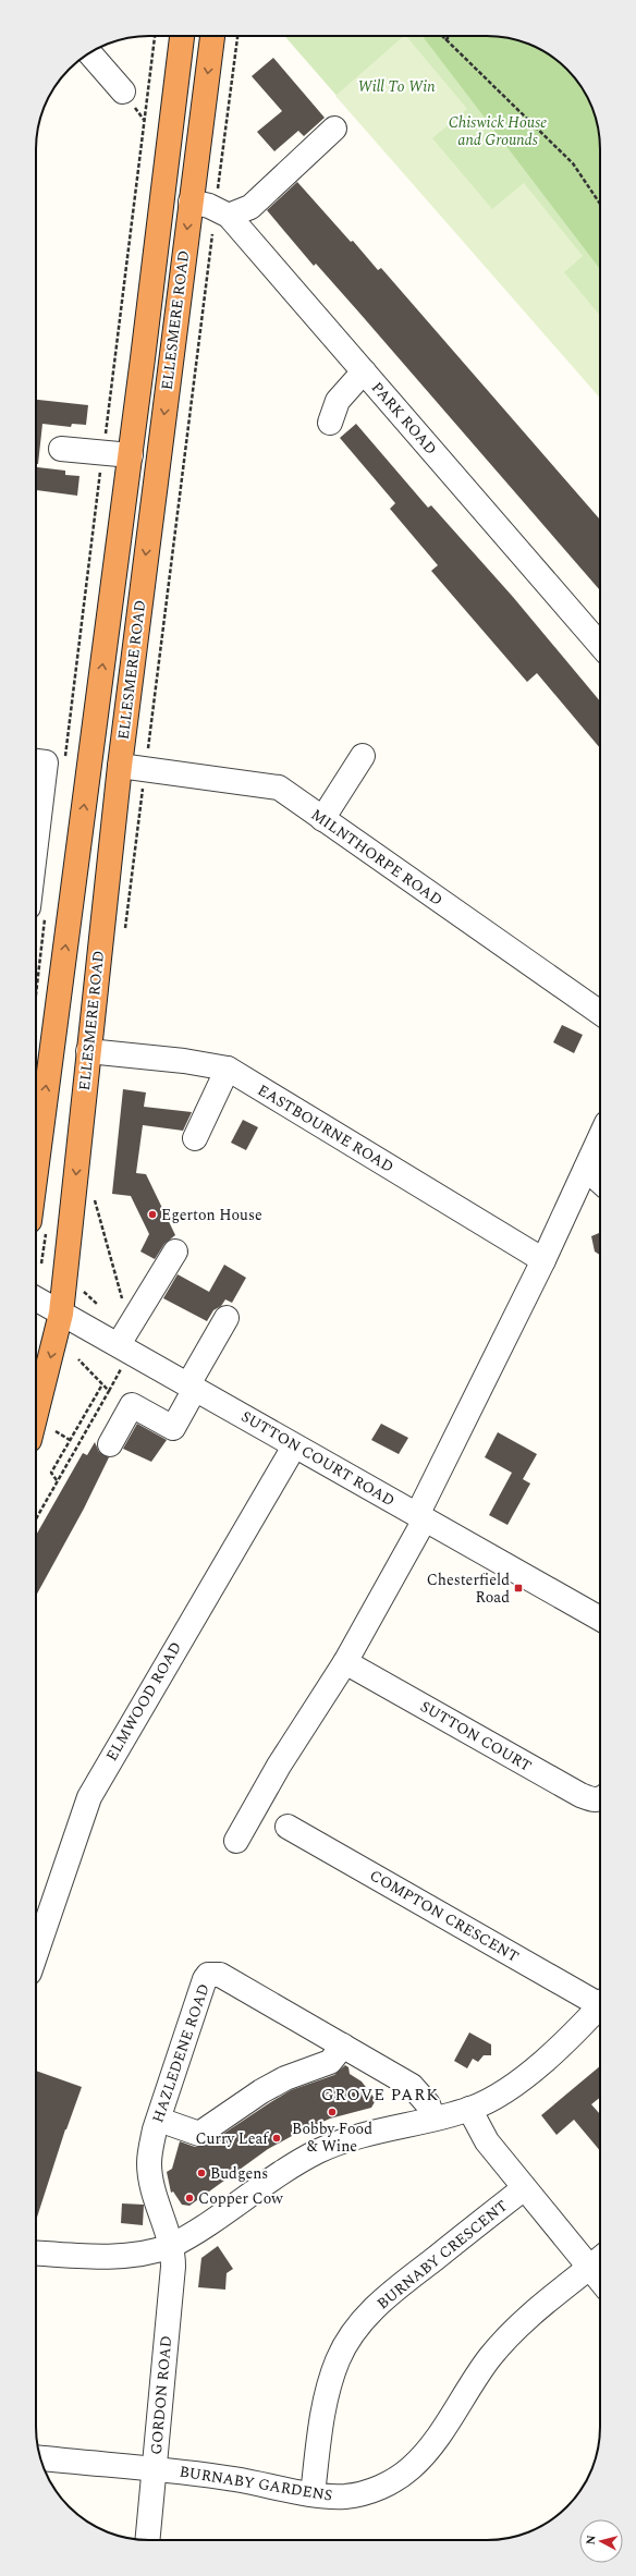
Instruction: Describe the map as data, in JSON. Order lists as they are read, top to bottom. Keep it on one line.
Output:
{"streets":{"highway":["ELLESMERE ROAD"],"street":["PARK ROAD","MILNTHORPE ROAD","EASTBOURNE ROAD","SUTTON COURT ROAD","ELMWOOD ROAD","SUTTON COURT","COMPTON CRESCENT","HAZLEDENE ROAD","BURNABY CRESCENT","GORDON ROAD","BURNABY GARDENS"]},"crossings":[["ELLESMERE ROAD","PARK ROAD"],["ELLESMERE ROAD","MILNTHORPE ROAD"],["ELLESMERE ROAD","EASTBOURNE ROAD"],["ELLESMERE ROAD","SUTTON COURT ROAD"],["SUTTON COURT ROAD","ELMWOOD ROAD"],["HAZLEDENE ROAD","GORDON ROAD"],["BURNABY CRESCENT","BURNABY GARDENS"],["GORDON ROAD","BURNABY GARDENS"]],"districts":["GROVE PARK"],"parks":["Will To Win","Chiswick House and Grounds"],"places":{"other":["Egerton House","Bobby Food & Wine","Curry Leaf","Budgens","Copper Cow"],"transit":["Chesterfield Road"]},"north":"left"}
